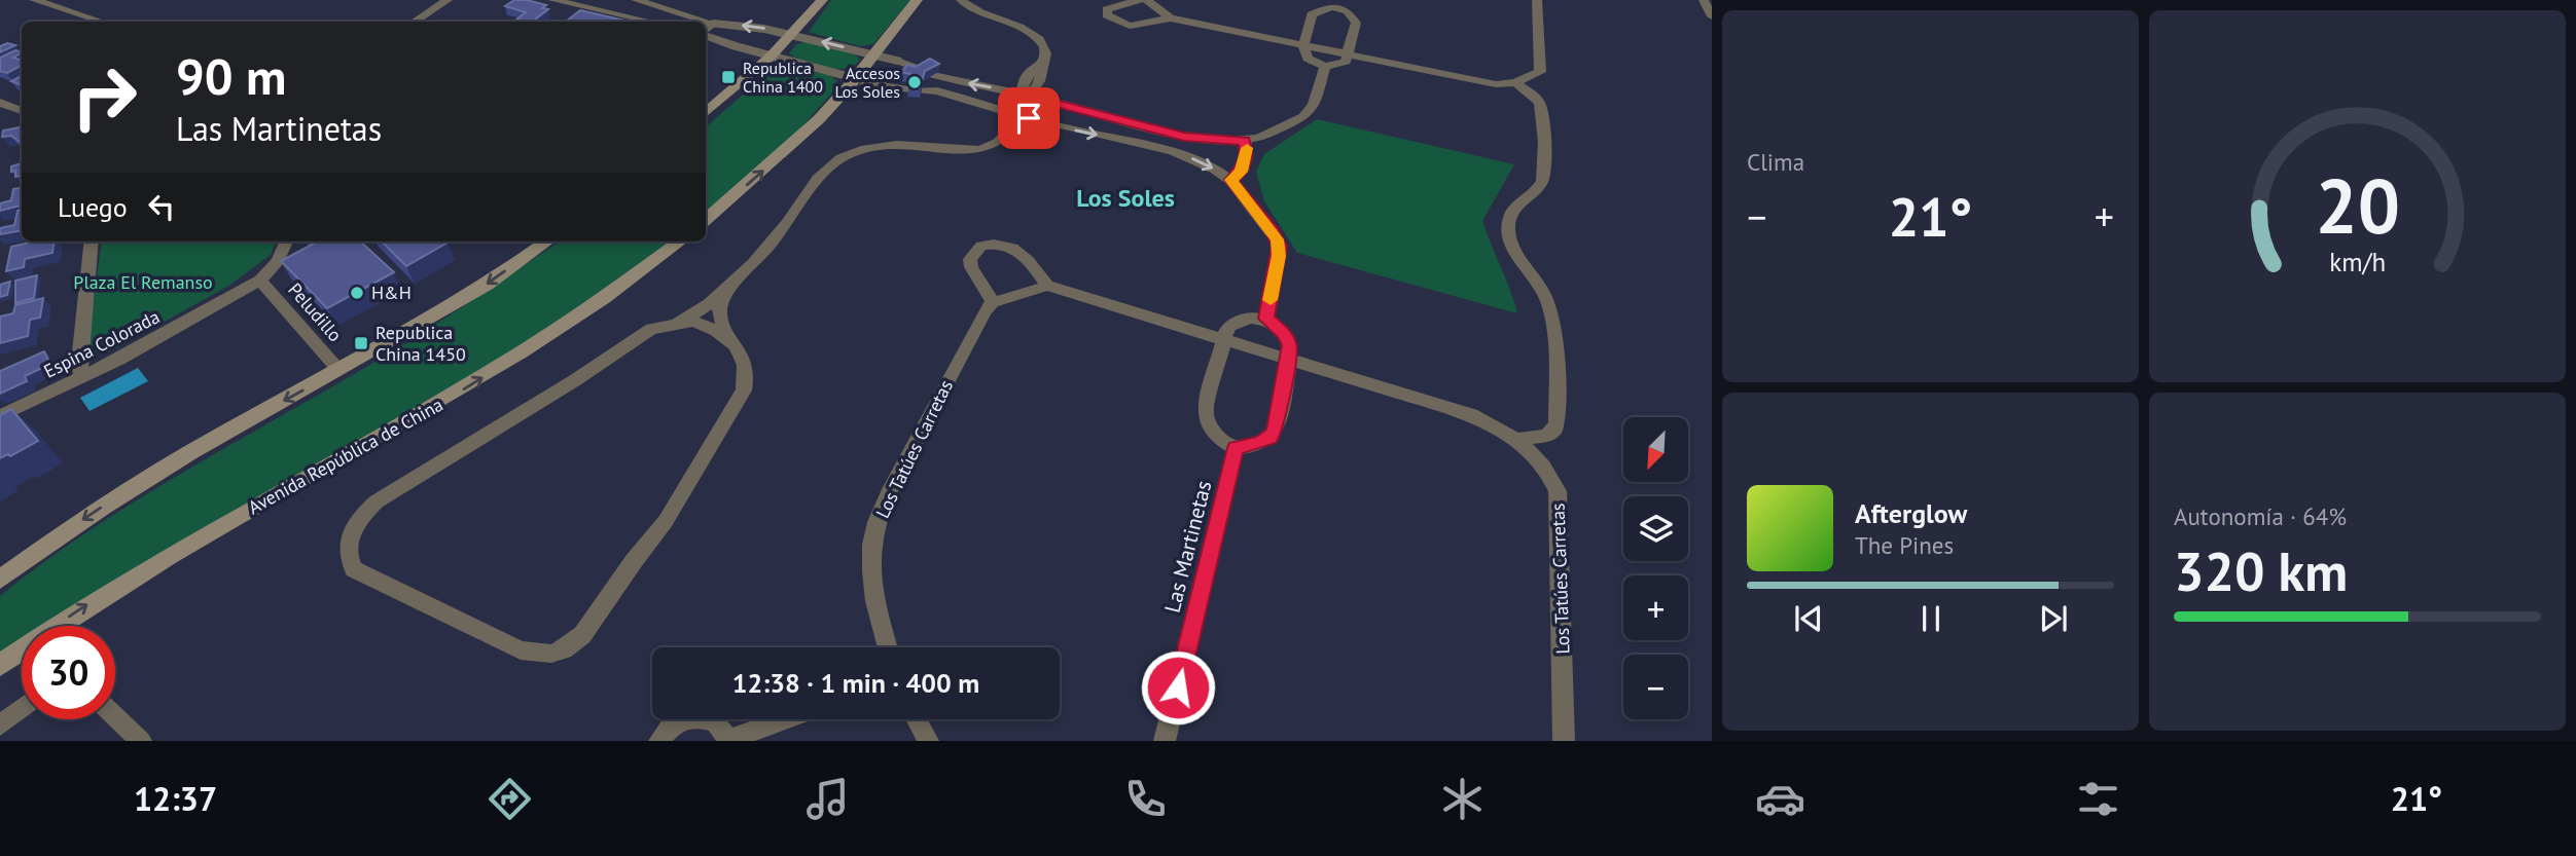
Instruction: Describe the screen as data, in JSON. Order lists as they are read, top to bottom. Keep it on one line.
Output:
{"streets":{"main road":["Avenida República de China"],"street":["Peludillo","Espina Colorada","Los Tatúes Carretas","Las Martinetas"]},"crossings":[["Peludillo","Espina Colorada"]],"districts":["Los Soles"],"parks":["Plaza El Remanso"],"places":{"transit":["Republica China 1400","Republica China 1450"],"other":["Accesos Los Soles","H&H"]},"north":"bottom left","page":{"tile":["Clima",["Autonomía · 64%","320 km"]],"turn":["90 m","Las Martinetas"],"then":"Luego","heat":["−","21°","+"],"map_buttons":["+","−"],"song":["Afterglow","The Pines"],"limit":"30","trip":"12:38 · 1 min · 400 m","tabs":["12:37","21°"],"gauge":["20","km/h"]}}
